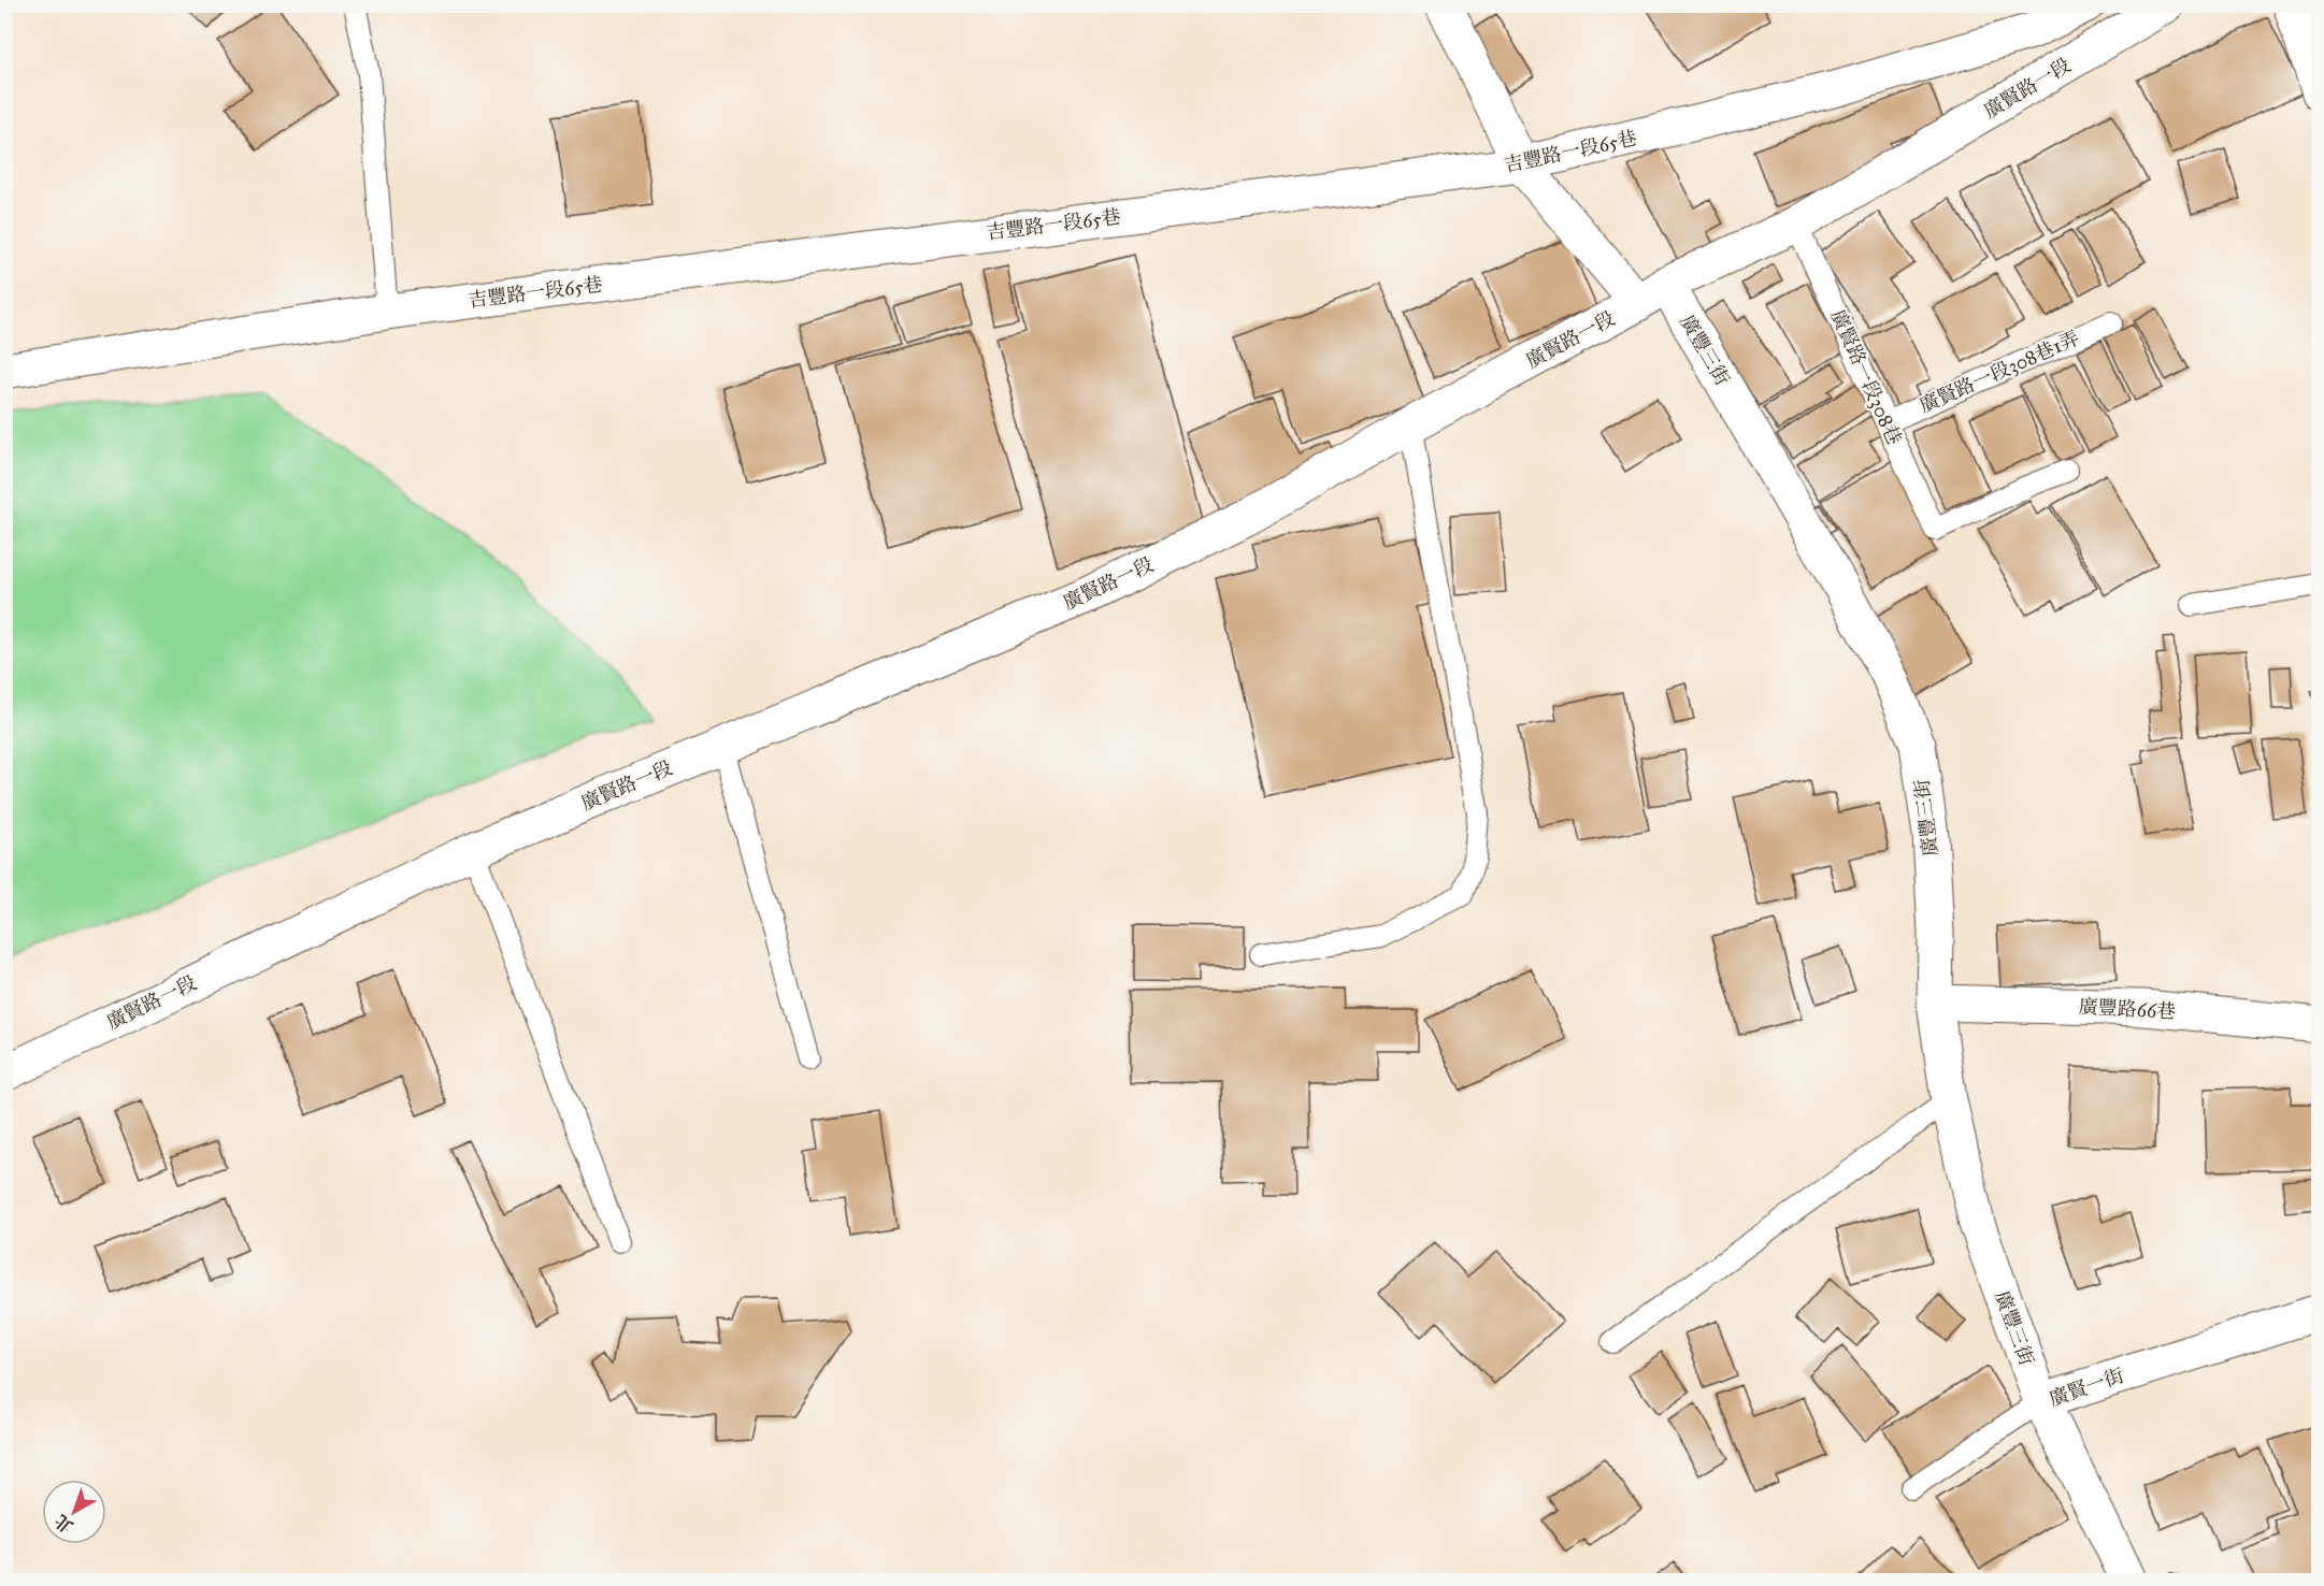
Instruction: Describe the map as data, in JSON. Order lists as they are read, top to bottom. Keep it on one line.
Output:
{"streets":{"street":["廣賢路一段","吉豐路一段65巷","廣豐三街","廣豐路66巷","廣賢一街"],"lane":["廣賢路一段308巷1弄","廣賢路一段308巷"]},"crossings":[["廣賢路一段","廣豐三街"],["廣賢路一段","廣賢路一段308巷"],["廣豐三街","廣豐路66巷"],["廣豐三街","廣賢一街"],["廣賢路一段308巷1弄","廣賢路一段308巷"]],"north":"bottom left"}
